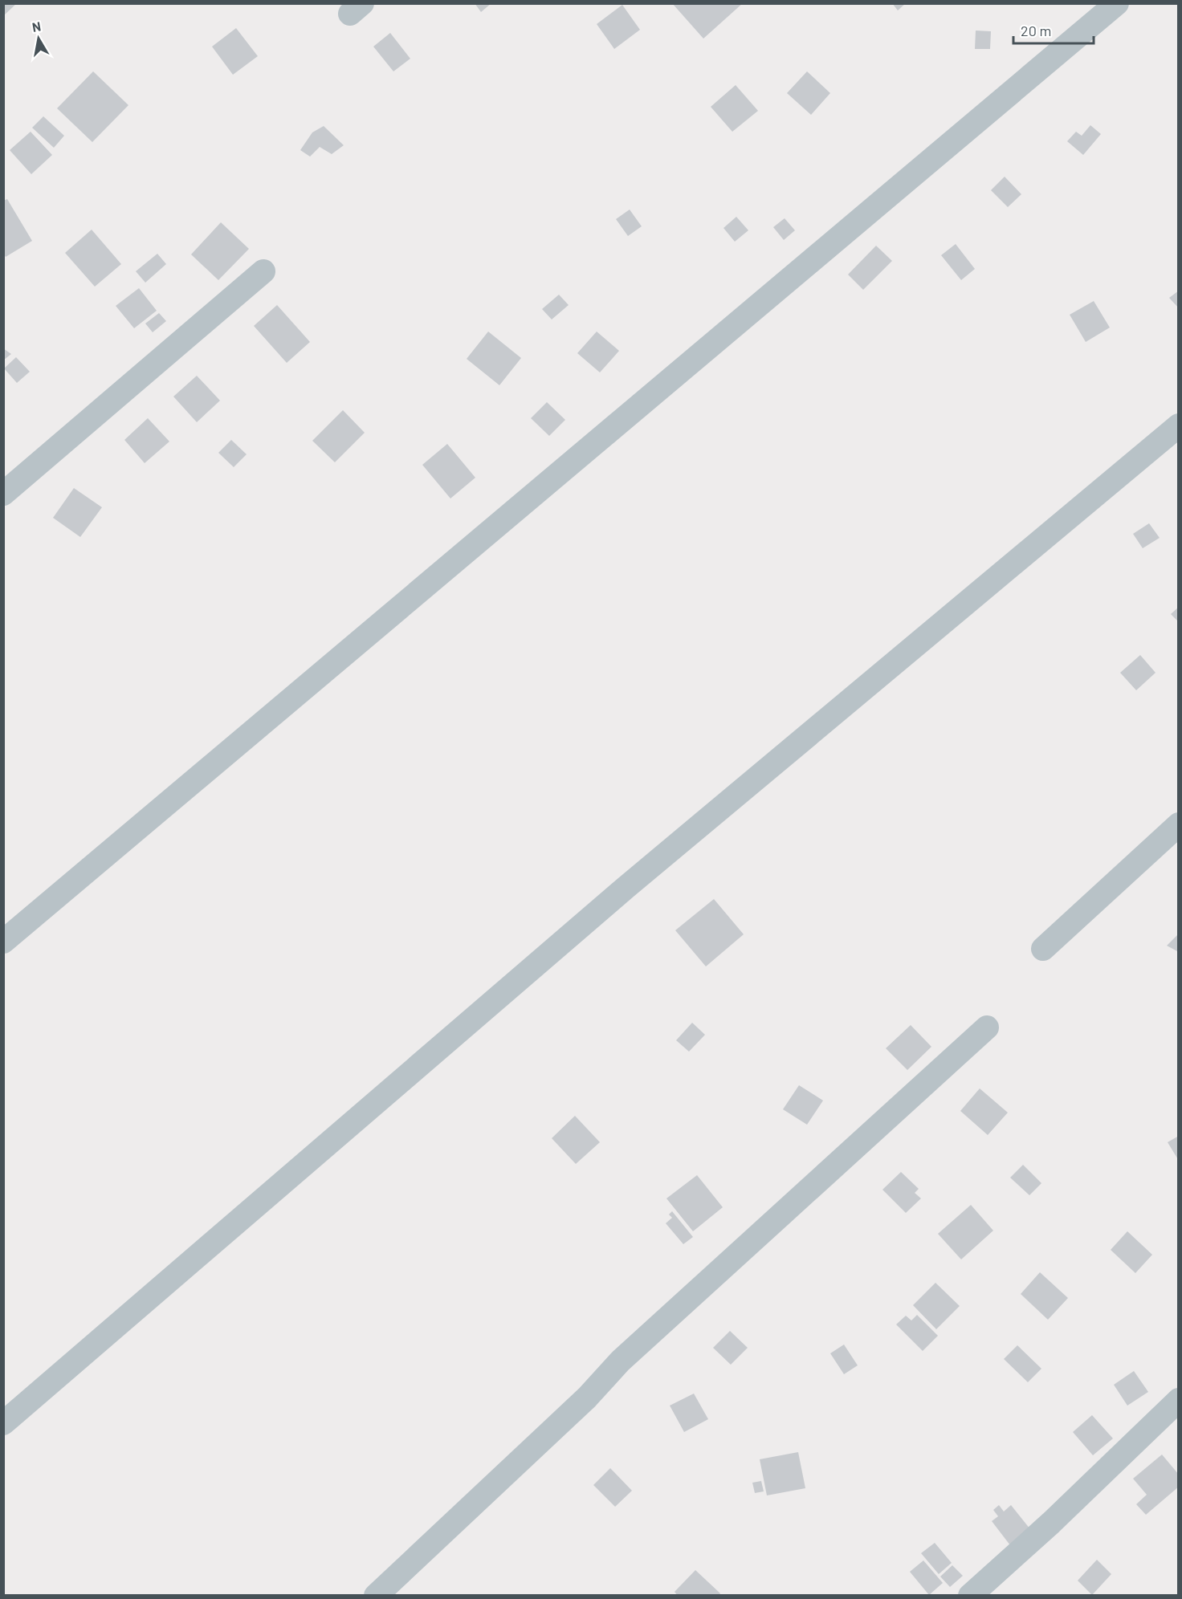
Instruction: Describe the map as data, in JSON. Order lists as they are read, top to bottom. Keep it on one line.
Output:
{"scale_bar":"20 m","north":"top"}
